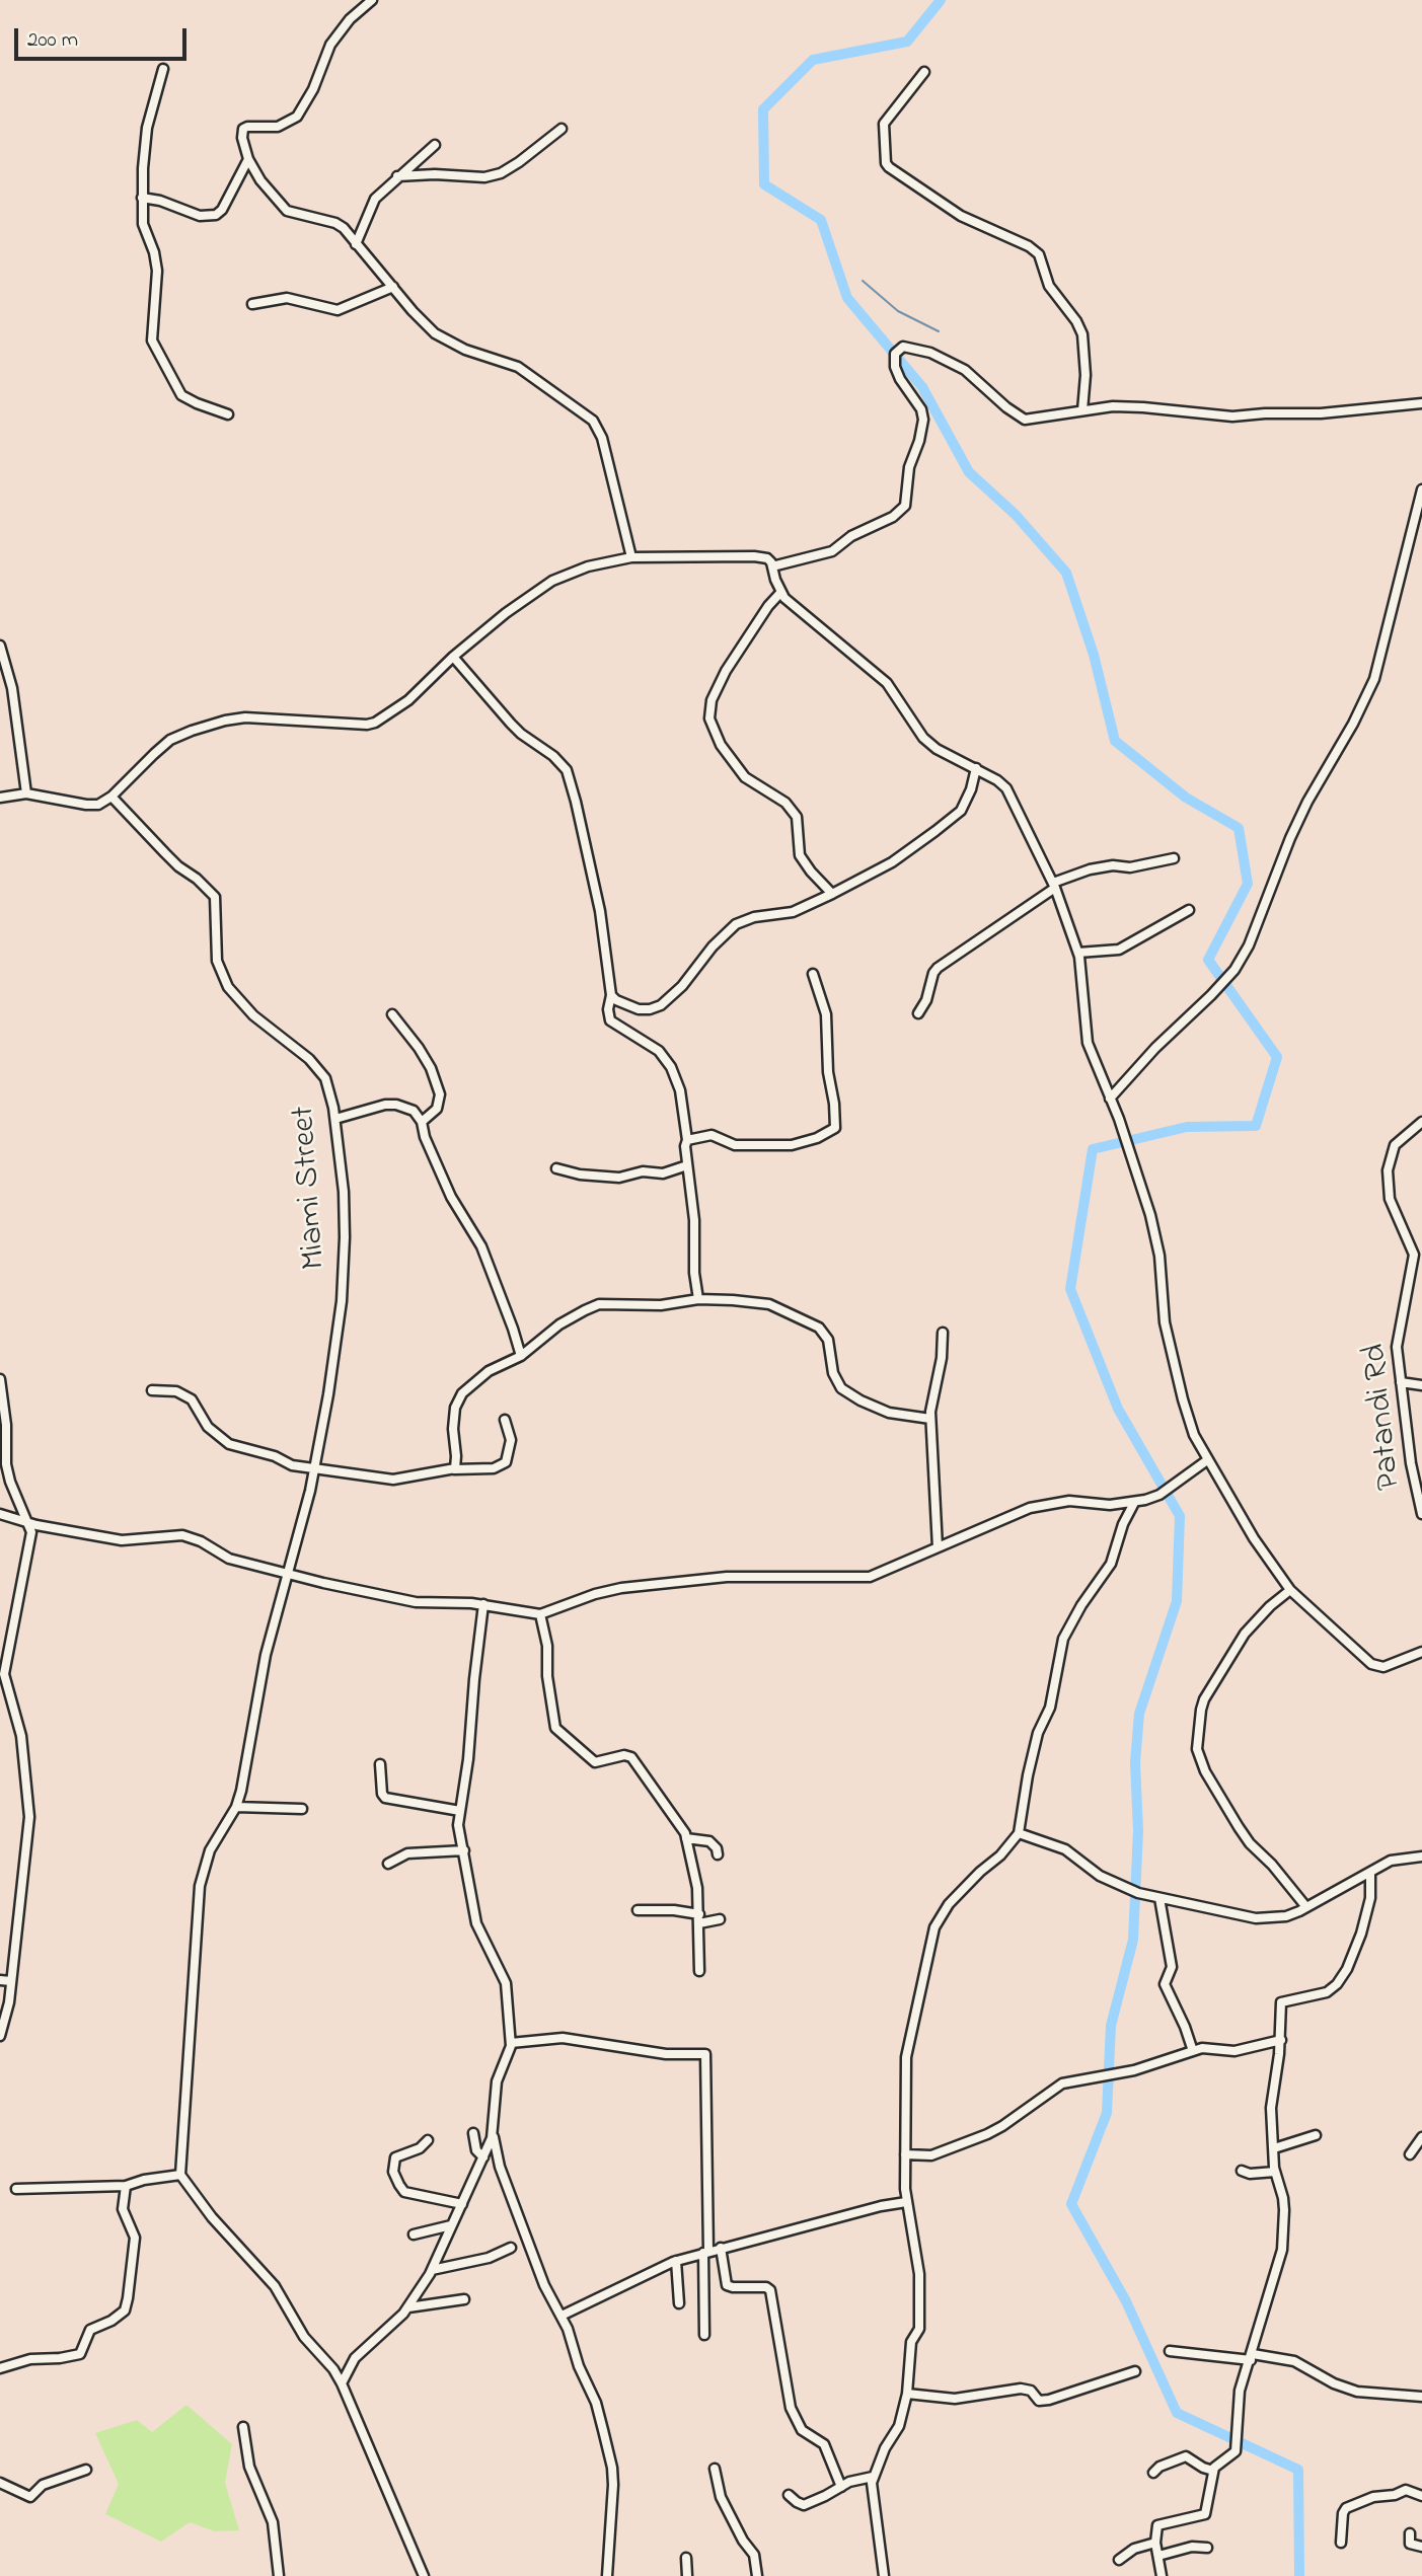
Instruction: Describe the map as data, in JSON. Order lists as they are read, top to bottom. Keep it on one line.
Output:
{"streets":{"street":["Miami Street","Patandi Rd"]},"scale_bar":"200 m"}
